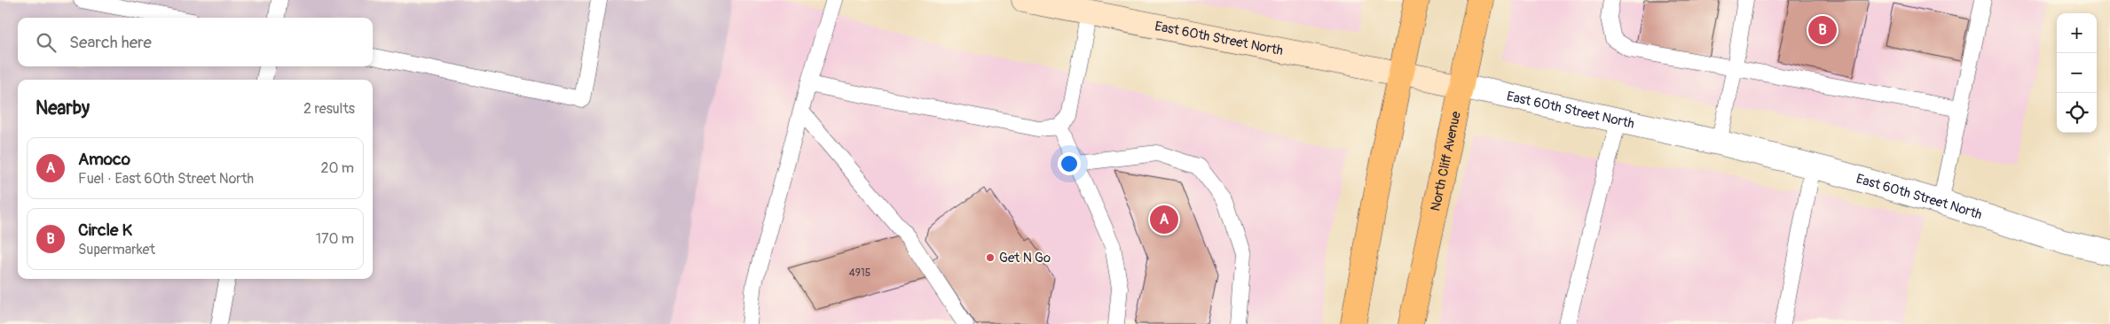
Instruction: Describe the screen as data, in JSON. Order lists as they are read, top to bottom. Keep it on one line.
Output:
{"streets":{"main road":["East 60th Street North","North Cliff Avenue"]},"crossings":[["East 60th Street North","North Cliff Avenue"]],"places":["Get N Go"],"house_numbers":["4915"],"page":{"map_buttons":["+","−"],"pins":["B","A"],"search":"Search here","heading":["Nearby","2 results"],"list":[{"mark":"A","name":"Amoco","note":"Fuel · East 60th Street North","value":"20 m"},{"mark":"B","name":"Circle K","note":"Supermarket","value":"170 m"}]}}
